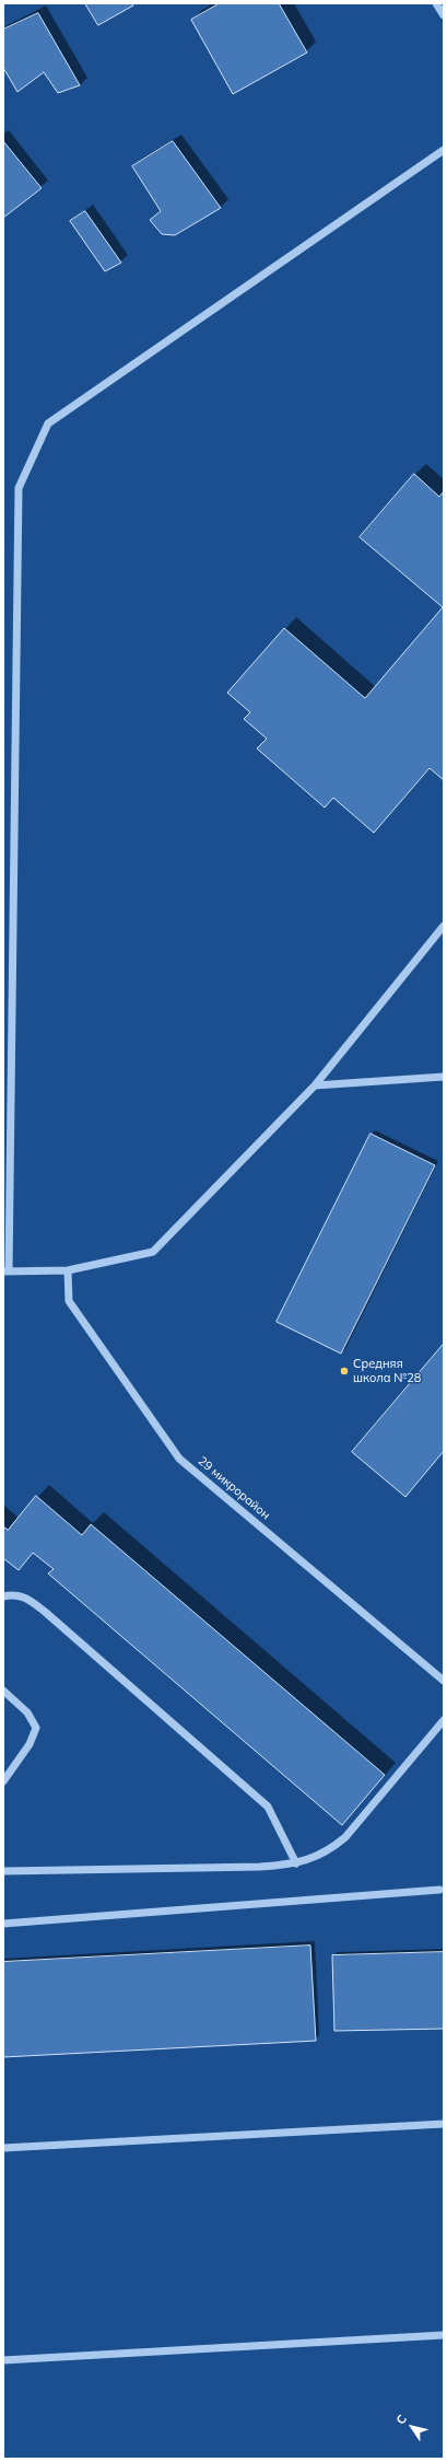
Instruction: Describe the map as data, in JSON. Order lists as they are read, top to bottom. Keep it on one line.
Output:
{"streets":{"street":["29 микрорайон"]},"places":["Средняя школа №28"],"north":"top left"}
